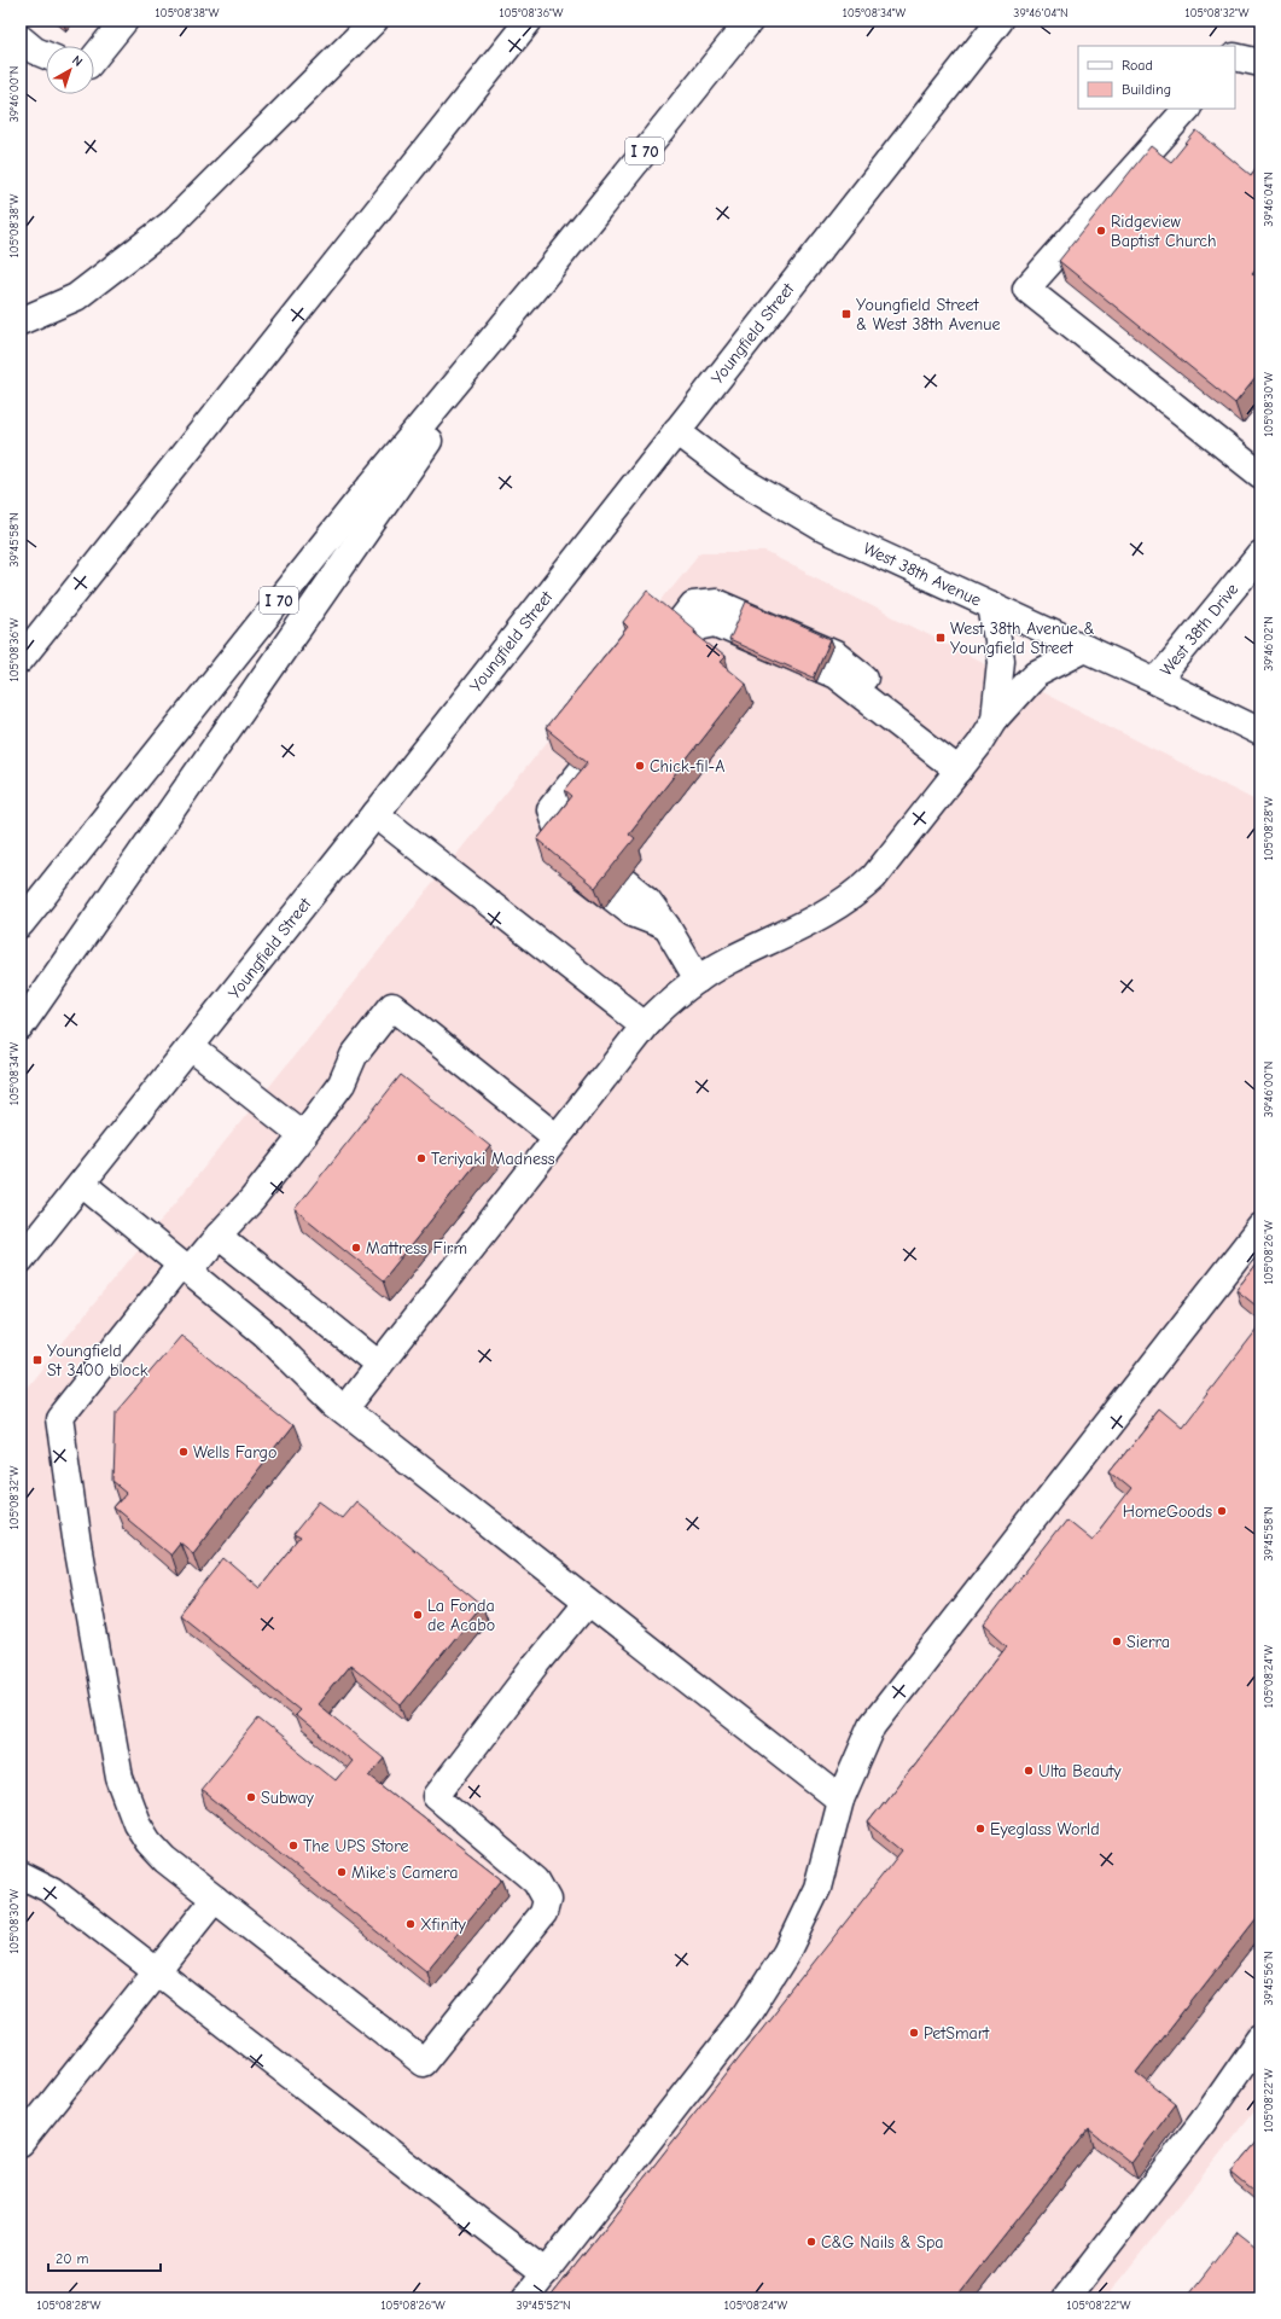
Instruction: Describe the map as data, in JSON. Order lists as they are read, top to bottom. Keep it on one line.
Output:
{"streets":{"main road":["I 70","Youngfield Street","West 38th Avenue","West 38th Drive"]},"crossings":[["Youngfield Street","West 38th Avenue"],["West 38th Avenue","West 38th Drive"]],"places":{"other":["Ridgeview Baptist Church","Chick-fil-A","Teriyaki Madness","Mattress Firm","Wells Fargo","HomeGoods","La Fonda de Acabo","Sierra","Ulta Beauty","Subway","Eyeglass World","The UPS Store","Mike's Camera","Xfinity","PetSmart","C&G Nails & Spa"],"transit":["Youngfield Street & West 38th Avenue","West 38th Avenue & Youngfield Street","Youngfield St 3400 block"]},"legend":["Road","Building"],"scale_bar":"20 m","north":"top right","coordinates":["105°08'38\"W","105°08'36\"W","105°08'34\"W","39°46'04\"N","105°08'32\"W","39°46'00\"N","105°08'30\"W","39°45'58\"N","39°46'02\"N","105°08'28\"W","105°08'26\"W","105°08'24\"W","39°45'56\"N","105°08'22\"W","39°45'52\"N"]}
